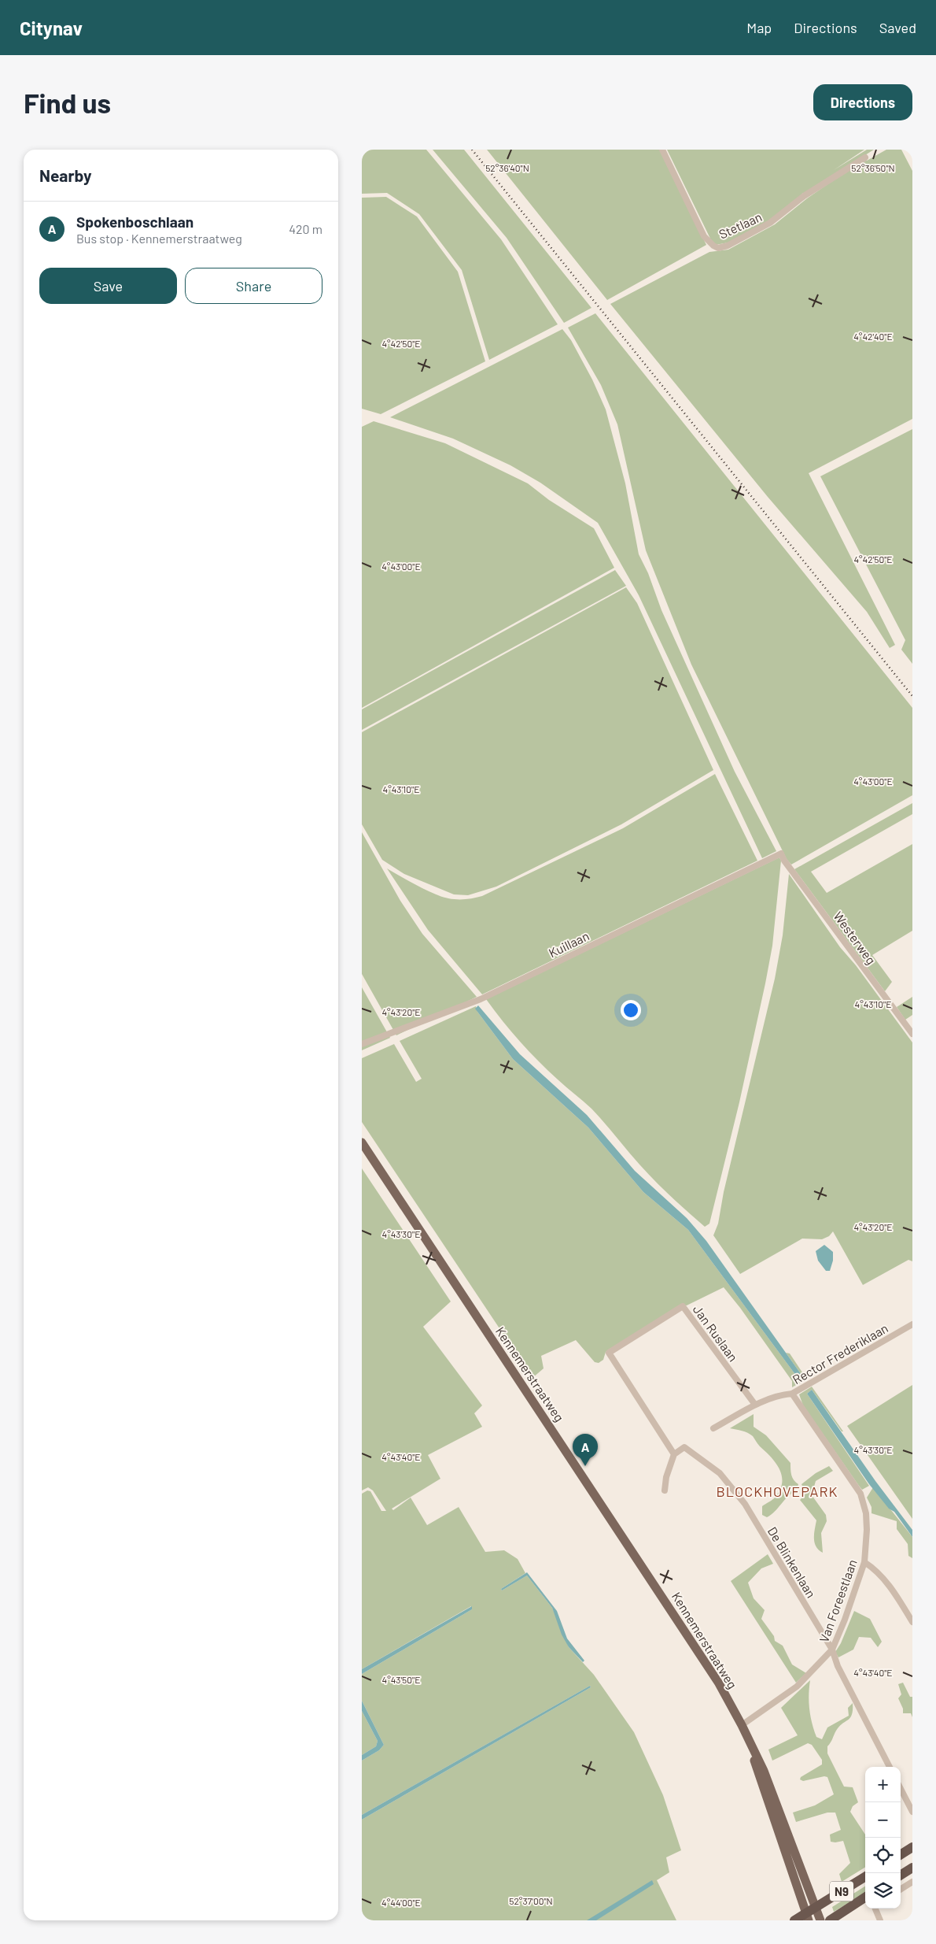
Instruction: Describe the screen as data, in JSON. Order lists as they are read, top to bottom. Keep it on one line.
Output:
{"streets":{"highway":["N9"],"main road":["Kennemerstraatweg"],"street":["Stetlaan","Westerweg","Kuillaan","Jan Ruslaan","Rector Frederiklaan","De Blinkenlaan","Van Foreestlaan"]},"crossings":[["Westerweg","Kuillaan"],["Jan Ruslaan","Rector Frederiklaan"],["Jan Ruslaan","De Blinkenlaan"],["Rector Frederiklaan","Van Foreestlaan"],["Kennemerstraatweg","Van Foreestlaan"],["Kennemerstraatweg","N9"],["De Blinkenlaan","Van Foreestlaan"]],"districts":["BLOCKHOVEPARK"],"page":{"header":"Citynav","nav":["Map","Directions","Saved"],"buttons":["Directions",["Save","Share"]],"title":"Find us","heading":"Nearby","list":[{"mark":"A","name":"Spokenboschlaan","note":"Bus stop · Kennemerstraatweg","value":"420 m"}],"pins":"A","map_buttons":["+","−"]},"coordinates":["52°36'50\"N","52°36'40\"N","4°42'40\"E","4°42'50\"E","4°43'00\"E","4°43'10\"E","4°43'20\"E","4°43'30\"E","4°43'40\"E","4°43'50\"E","52°37'00\"N","4°44'00\"E"]}
